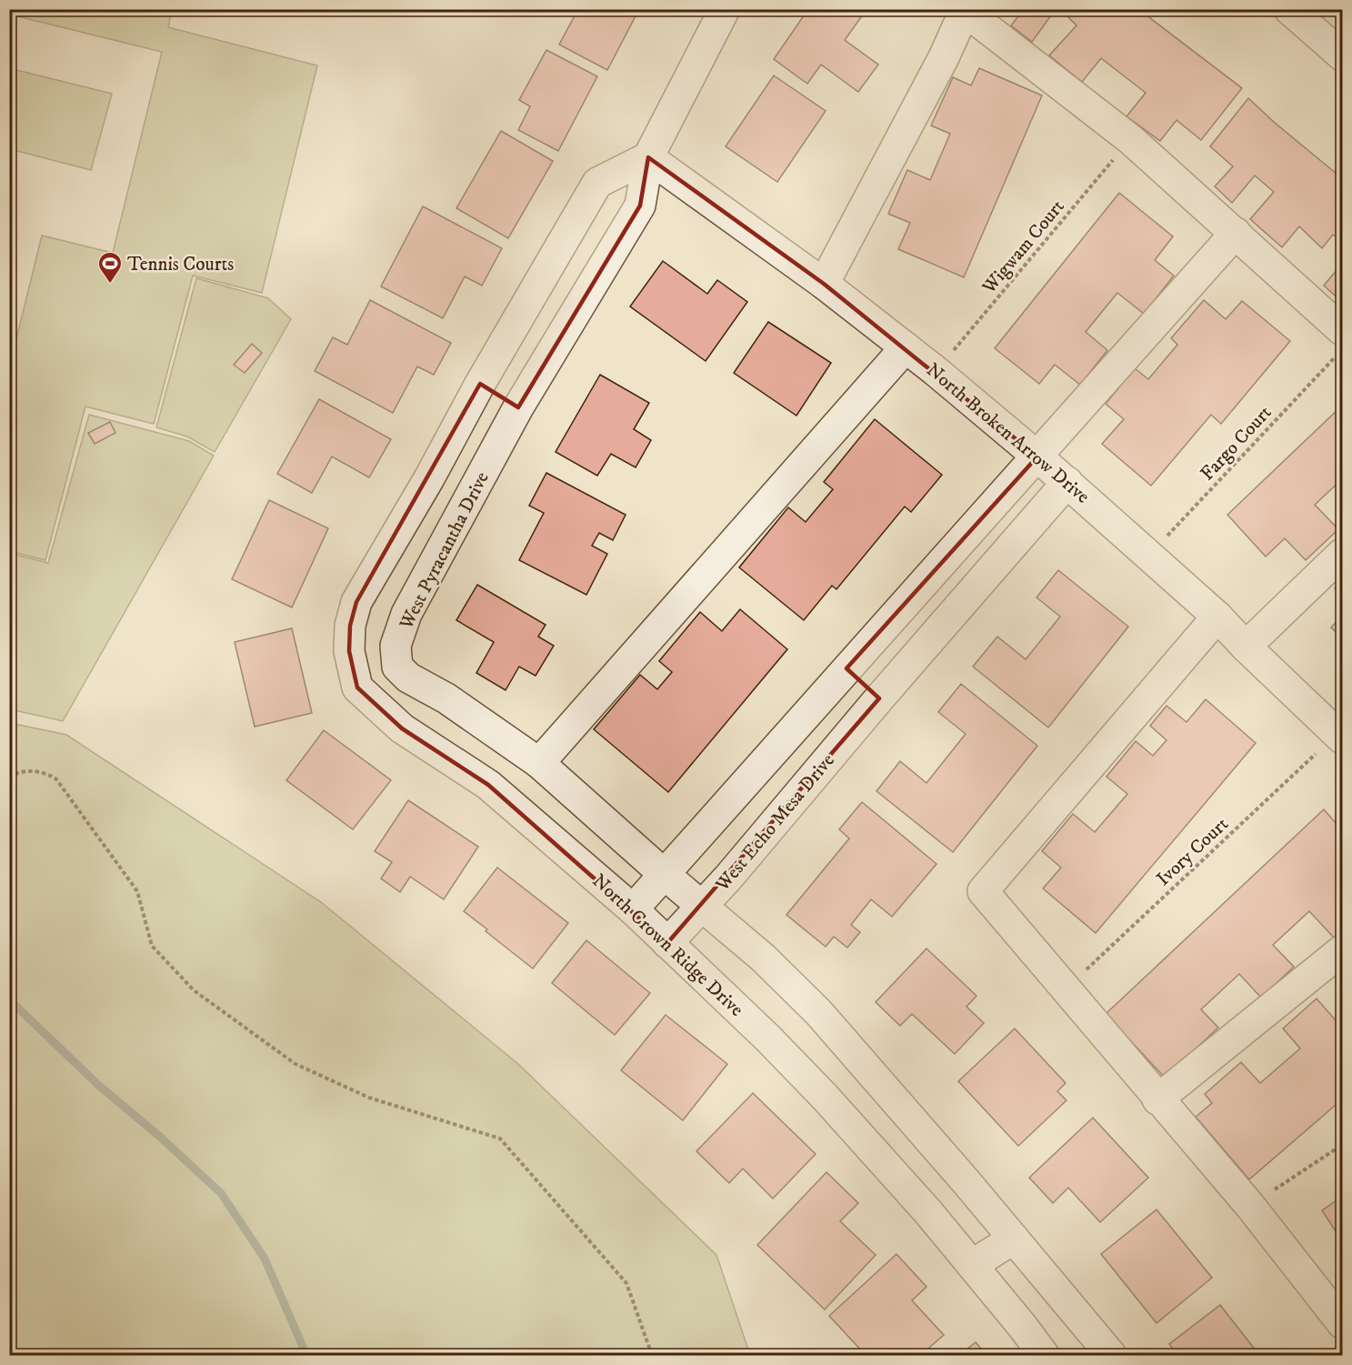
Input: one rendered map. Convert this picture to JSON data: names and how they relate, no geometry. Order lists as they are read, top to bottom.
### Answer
{
  "streets": {
    "street": [
      "North Broken Arrow Drive",
      "West Pyracantha Drive",
      "West Echo Mesa Drive",
      "North Crown Ridge Drive"
    ],
    "path": ["Wigwam Court", "Fargo Court", "Ivory Court"]
  },
  "crossings": [
    ["Wigwam Court", "North Broken Arrow Drive"],
    ["North Broken Arrow Drive", "Fargo Court"],
    ["North Broken Arrow Drive", "West Pyracantha Drive"],
    ["North Broken Arrow Drive", "West Echo Mesa Drive"],
    ["North Broken Arrow Drive", "Ivory Court"],
    ["West Pyracantha Drive", "North Crown Ridge Drive"],
    ["West Echo Mesa Drive", "North Crown Ridge Drive"]
  ],
  "places": {
    "sports": ["Tennis Courts"]
  }
}
